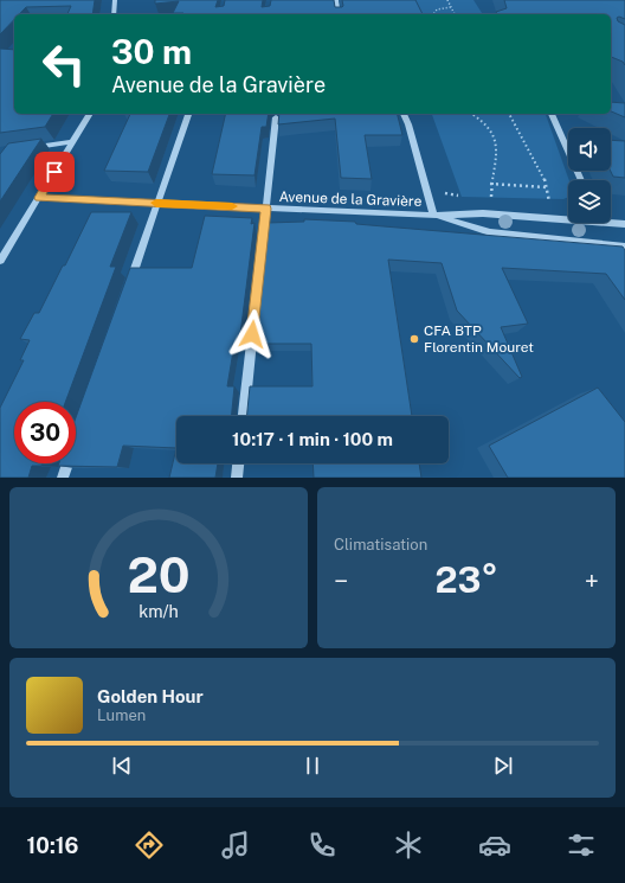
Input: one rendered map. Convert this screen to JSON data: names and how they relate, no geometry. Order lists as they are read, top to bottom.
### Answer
{
  "streets": {
    "street": ["Avenue de la Gravière"]
  },
  "places": ["CFA BTP Florentin Mouret"],
  "page": {
    "turn": ["30 m", "Avenue de la Gravière"],
    "limit": "30",
    "trip": "10:17 · 1 min · 100 m",
    "tile": "Climatisation",
    "heat": ["−", "23°", "+"],
    "song": ["Golden Hour", "Lumen"],
    "tabs": "10:16",
    "gauge": ["20", "km/h"]
  }
}
